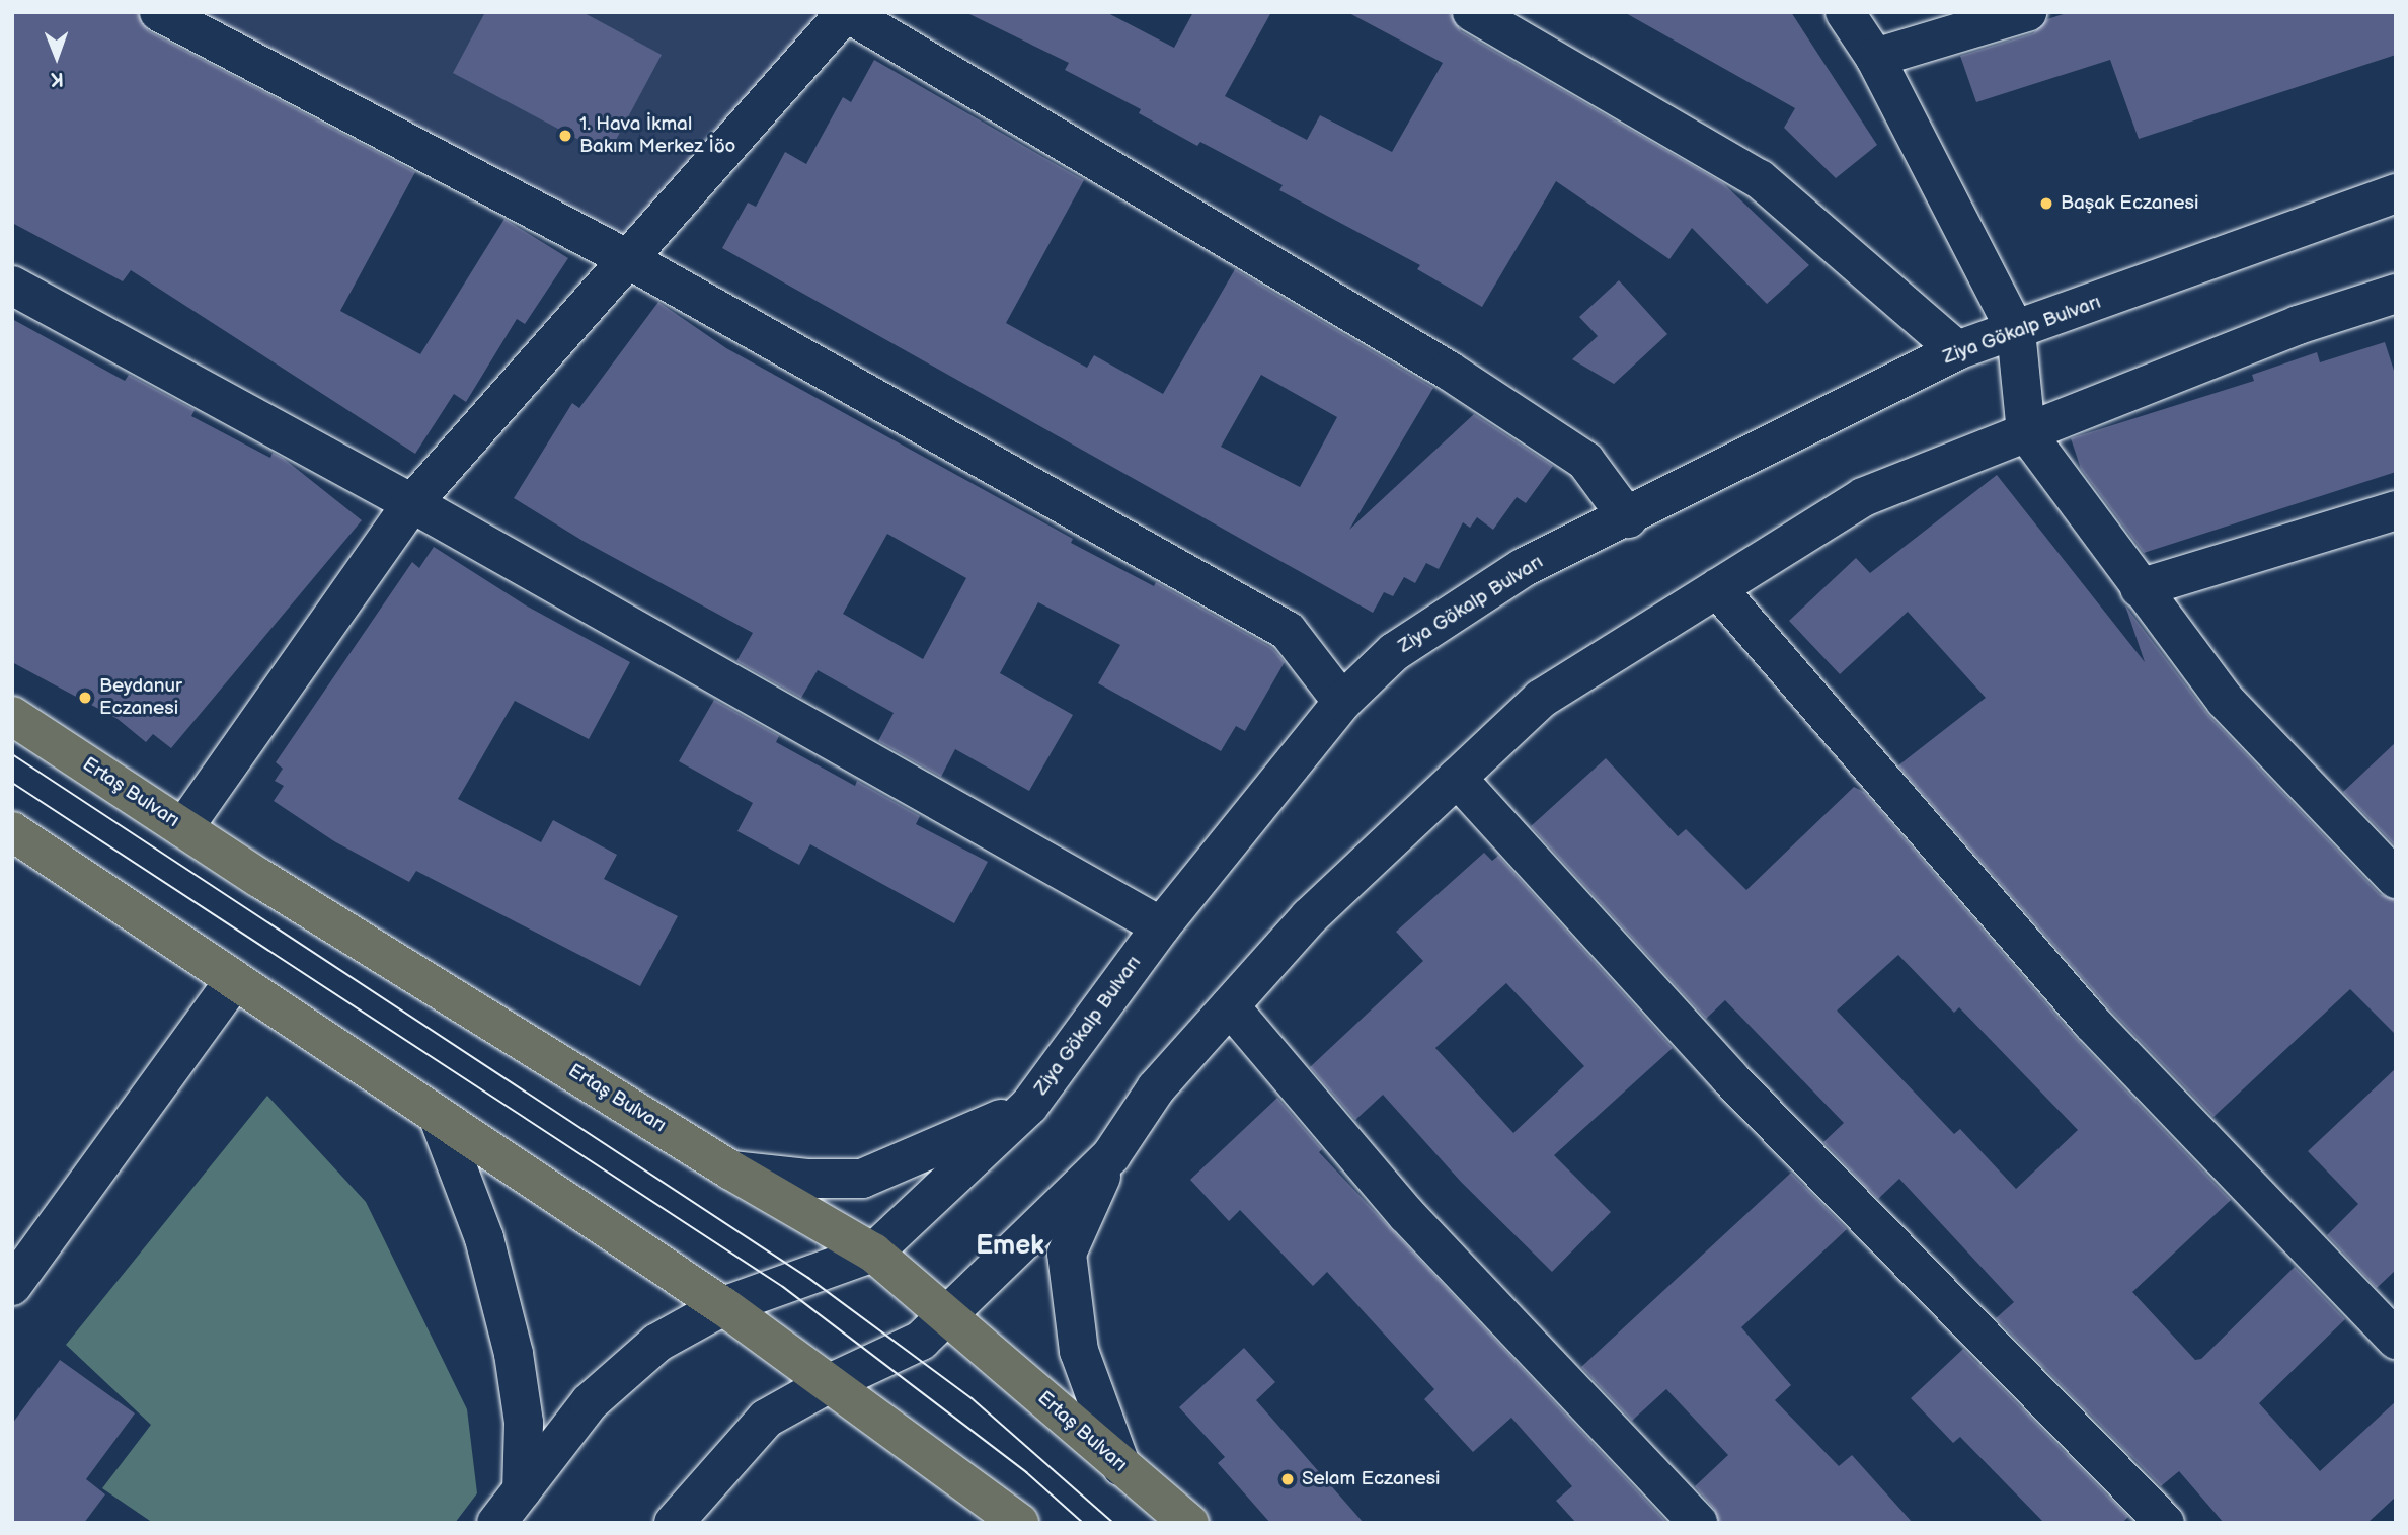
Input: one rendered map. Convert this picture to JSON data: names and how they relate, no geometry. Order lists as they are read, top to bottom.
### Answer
{
  "streets": {
    "main road": ["Ertaş Bulvarı"],
    "street": ["Ziya Gökalp Bulvarı"]
  },
  "crossings": [
    ["Ziya Gökalp Bulvarı", "Ertaş Bulvarı"]
  ],
  "districts": ["Emek"],
  "places": [
    "1. Hava İkmal Bakım Merkez İöo",
    "Başak Eczanesi",
    "Beydanur Eczanesi",
    "Selam Eczanesi"
  ],
  "north": "bottom"
}
